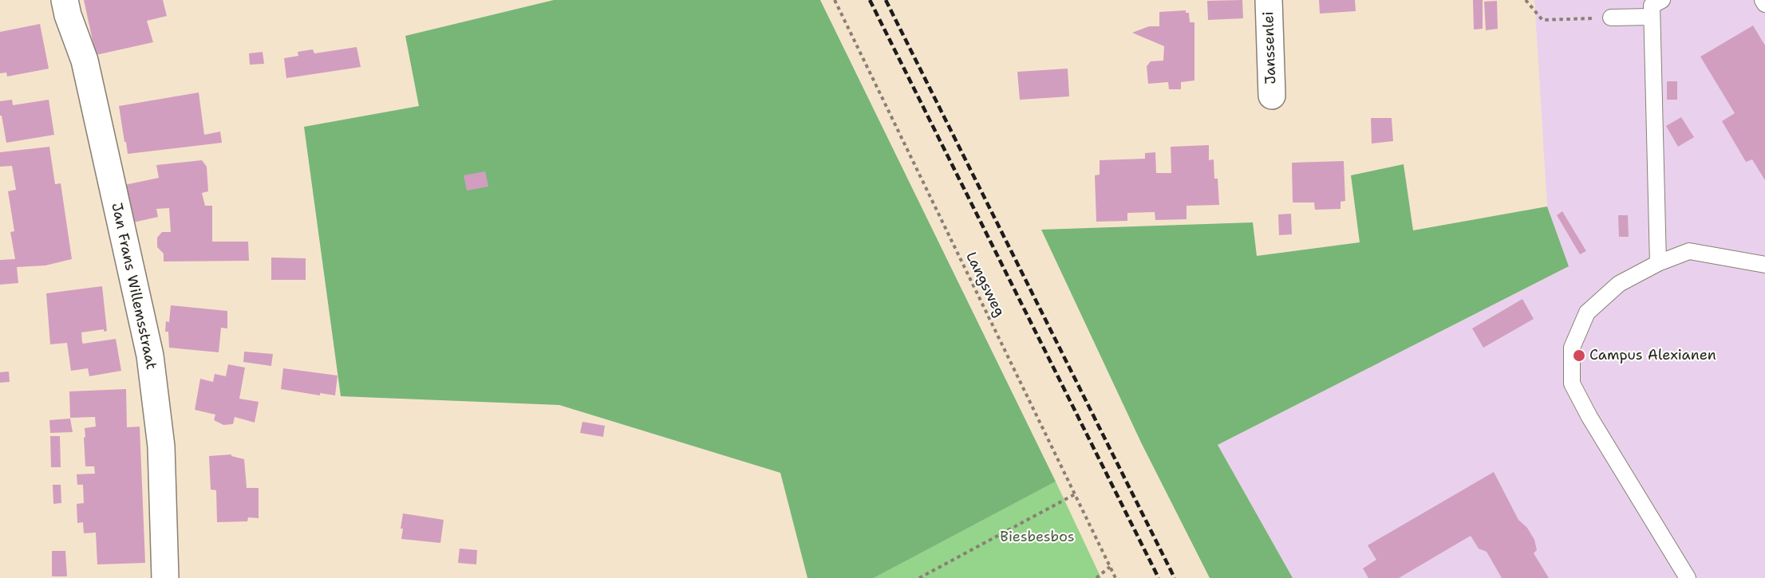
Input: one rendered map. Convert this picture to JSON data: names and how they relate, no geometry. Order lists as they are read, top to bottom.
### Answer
{
  "streets": {
    "street": ["Janssenlei", "Jan Frans Willemsstraat"],
    "path": ["Langsweg"]
  },
  "parks": ["Biesbesbos"],
  "places": ["Campus Alexianen"]
}
